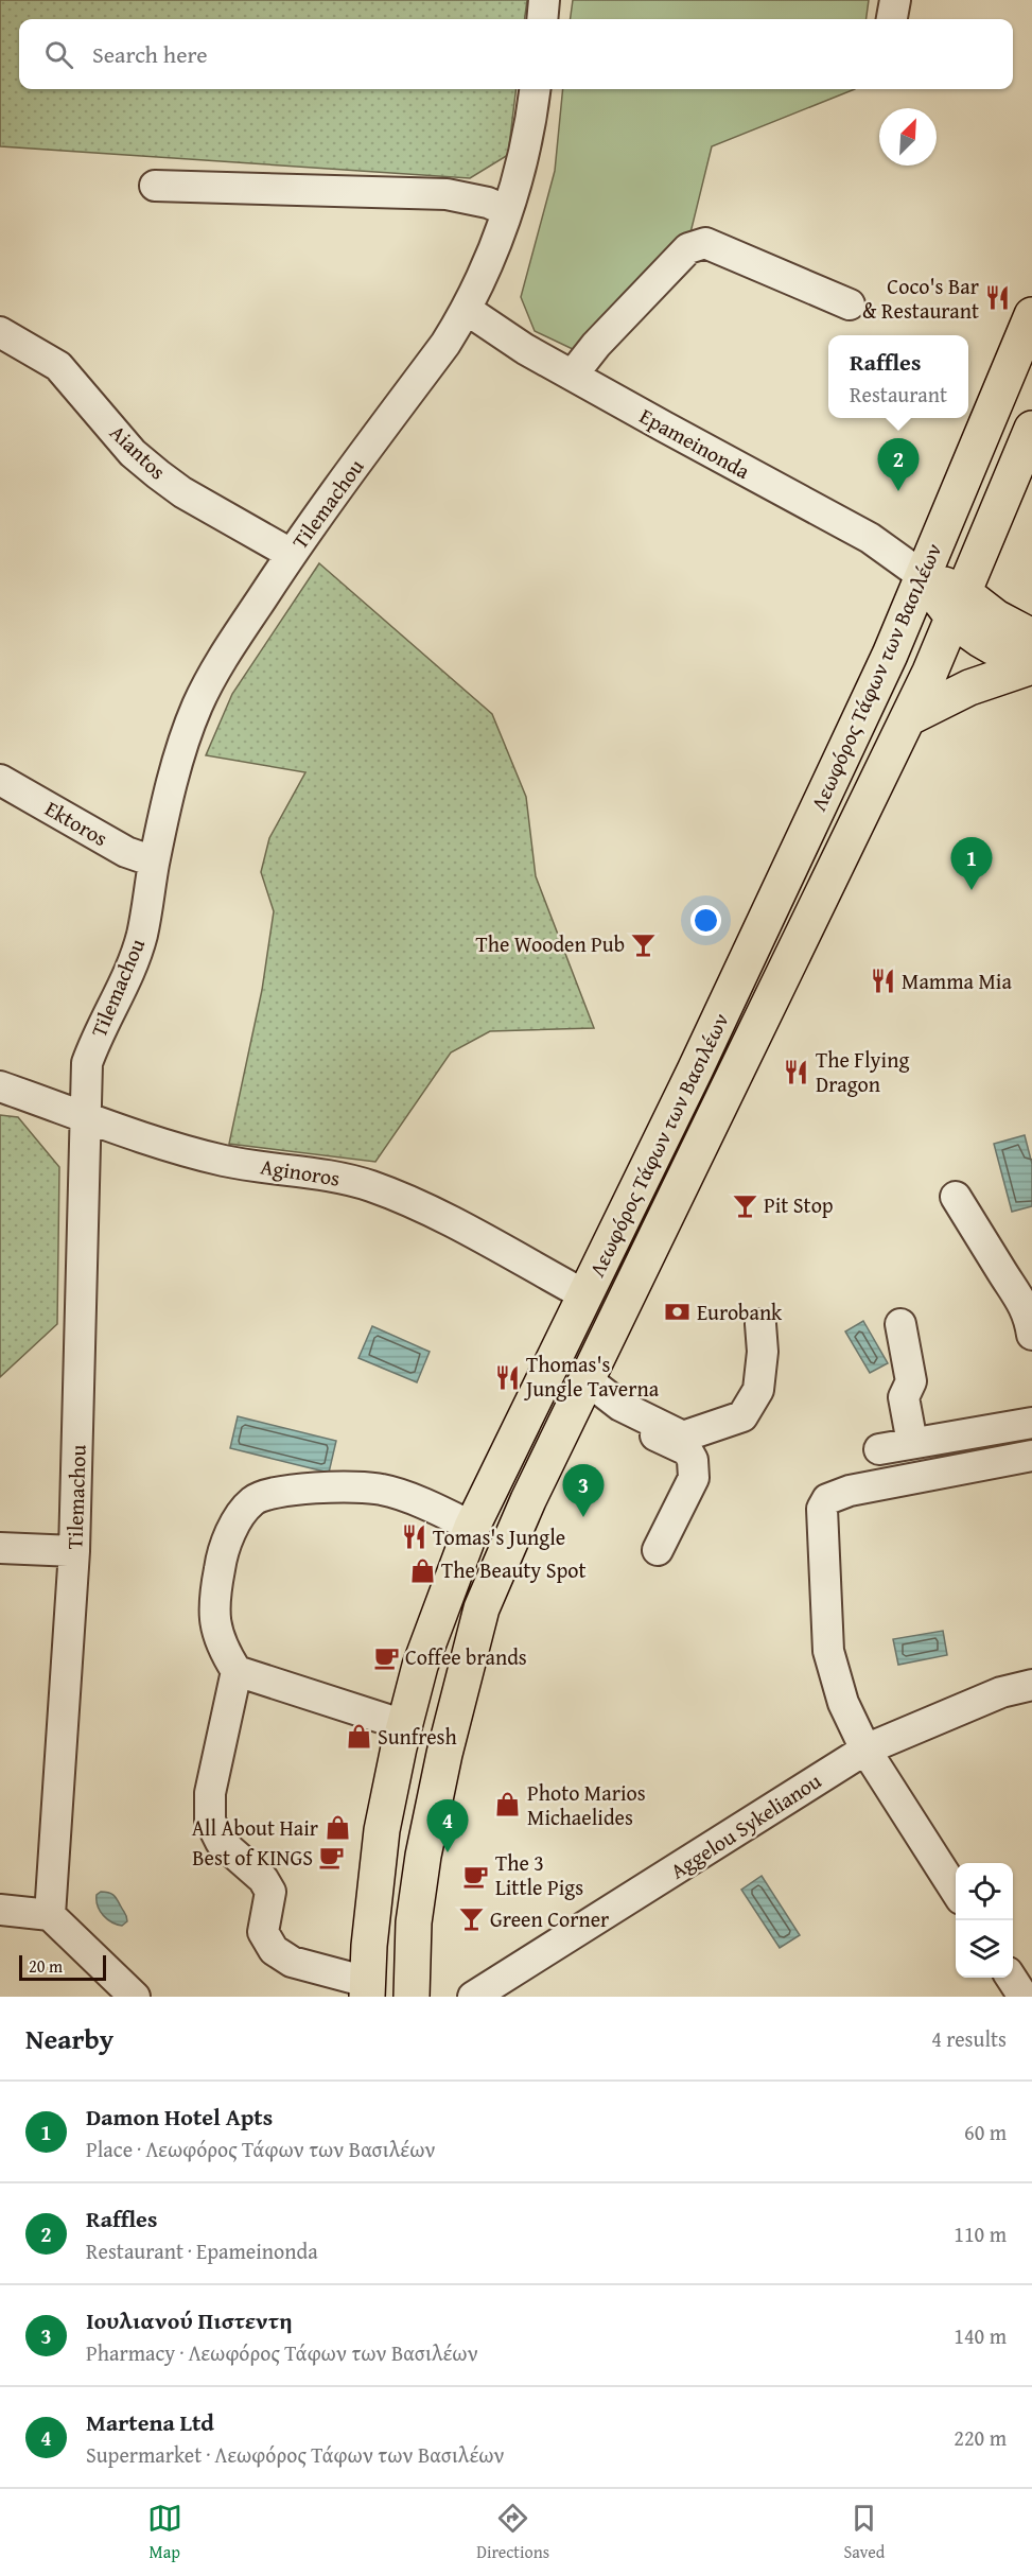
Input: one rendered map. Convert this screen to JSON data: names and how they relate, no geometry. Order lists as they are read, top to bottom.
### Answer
{
  "streets": {
    "main road": ["Λεωφόρος Τάφων των Βασιλέων"],
    "street": [
      "Epameinonda",
      "Aiantos",
      "Tilemachou",
      "Ektoros",
      "Aginoros",
      "Aggelou Sykelianou"
    ]
  },
  "crossings": [
    ["Epameinonda", "Tilemachou"],
    ["Epameinonda", "Λεωφόρος Τάφων των Βασιλέων"],
    ["Aiantos", "Tilemachou"],
    ["Tilemachou", "Ektoros"],
    ["Tilemachou", "Aginoros"],
    ["Λεωφόρος Τάφων των Βασιλέων", "Aginoros"]
  ],
  "places": {
    "restaurant": [
      "Coco's Bar & Restaurant",
      "Mamma Mia",
      "The Flying Dragon",
      "Thomas's Jungle Taverna",
      "Tomas's Jungle"
    ],
    "bar": ["The Wooden Pub", "Pit Stop", "Green Corner"],
    "bank": ["Eurobank"],
    "shop": [
      "The Beauty Spot",
      "Sunfresh",
      "Photo Marios Michaelides",
      "All About Hair"
    ],
    "cafe": ["Coffee brands", "Best of KINGS", "The 3 Little Pigs"]
  },
  "scale_bar": "20 m",
  "north": "top right",
  "page": {
    "search": "Search here",
    "popup": ["Raffles", "Restaurant"],
    "pins": [
      "2",
      "1",
      "3",
      "4"
    ],
    "scale": "20 m",
    "heading": ["Nearby", "4 results"],
    "list": [
      {
        "mark": "1",
        "name": "Damon Hotel Apts",
        "note": "Place · Λεωφόρος Τάφων των Βασιλέων",
        "value": "60 m"
      },
      {
        "mark": "2",
        "name": "Raffles",
        "note": "Restaurant · Epameinonda",
        "value": "110 m"
      },
      {
        "mark": "3",
        "name": "Ιουλιανού Πιστεντη",
        "note": "Pharmacy · Λεωφόρος Τάφων των Βασιλέων",
        "value": "140 m"
      },
      {
        "mark": "4",
        "name": "Martena Ltd",
        "note": "Supermarket · Λεωφόρος Τάφων των Βασιλέων",
        "value": "220 m"
      }
    ],
    "nav": ["Map", "Directions", "Saved"]
  }
}
